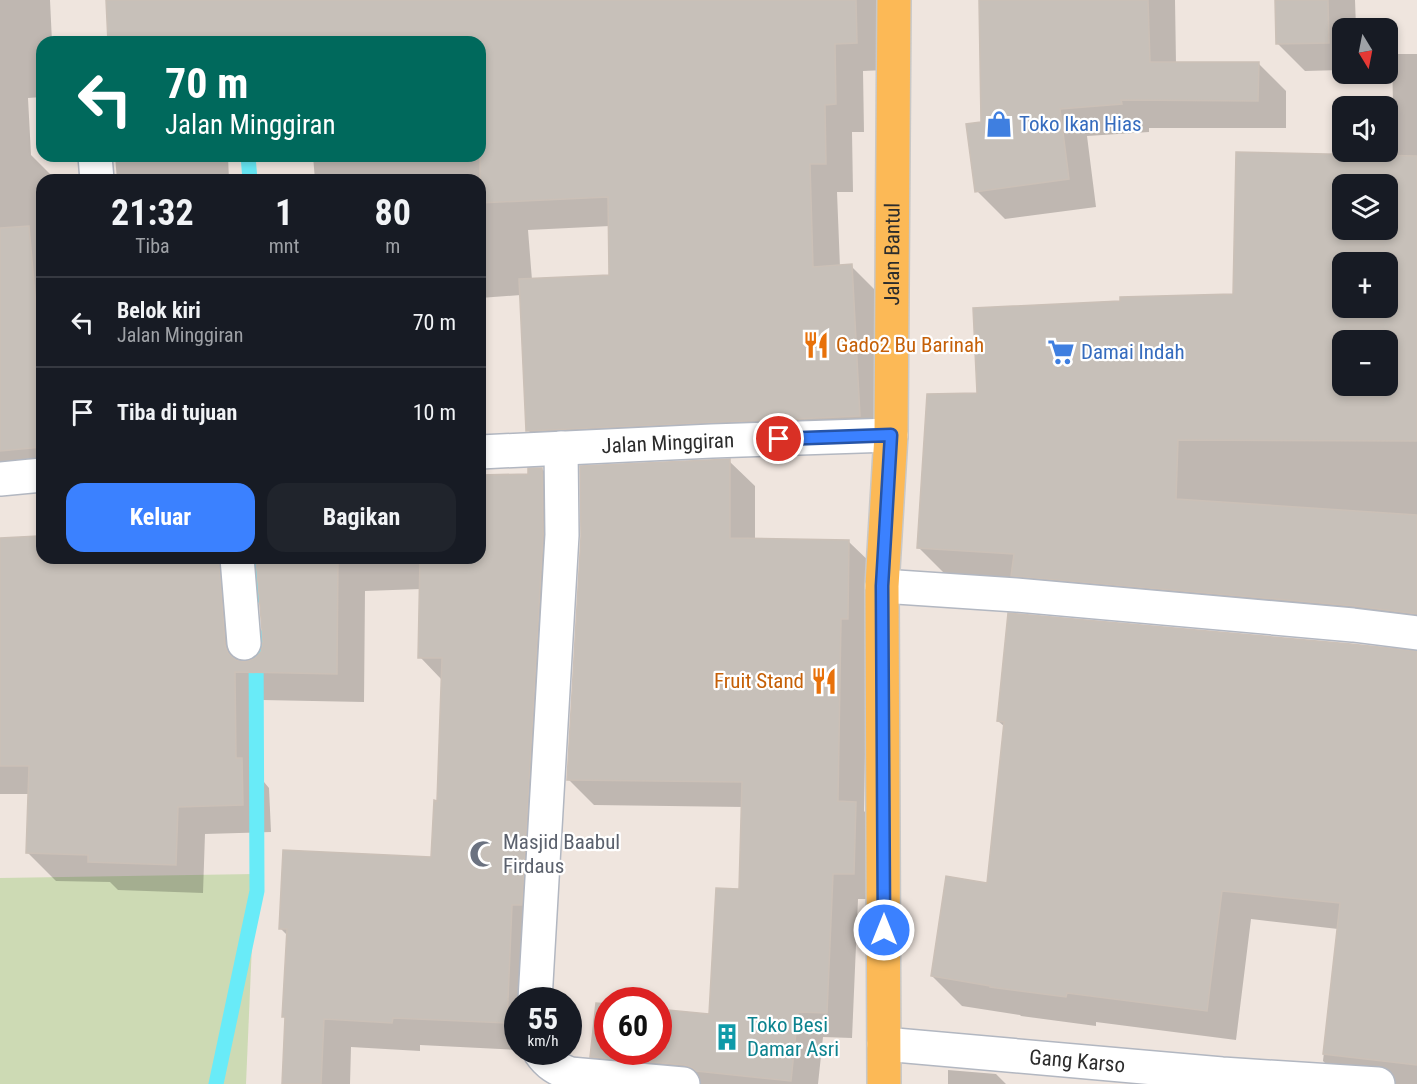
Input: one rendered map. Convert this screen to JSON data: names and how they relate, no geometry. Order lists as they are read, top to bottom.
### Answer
{
  "streets": {
    "main road": ["Jalan Bantul"],
    "street": ["Jalan Minggiran", "Gang Karso"]
  },
  "crossings": [
    ["Jalan Bantul", "Jalan Minggiran"],
    ["Jalan Bantul", "Gang Karso"]
  ],
  "places": {
    "shop": ["Toko Ikan Hias"],
    "restaurant": ["Gado2 Bu Barinah", "Fruit Stand"],
    "supermarket": ["Damai Indah"],
    "mosque": ["Masjid Baabul Firdaus"],
    "building": ["Toko Besi Damar Asri"]
  },
  "north": "bottom",
  "page": {
    "map_buttons": ["+", "−"],
    "turn": ["70 m", "Jalan Minggiran"],
    "eta": [
      "21:32",
      "Tiba",
      "1",
      "mnt",
      "80",
      "m"
    ],
    "list": [
      {
        "name": "Belok kiri",
        "note": "Jalan Minggiran",
        "value": "70 m"
      },
      {
        "name": "Tiba di tujuan",
        "value": "10 m"
      }
    ],
    "buttons": ["Keluar", "Bagikan"],
    "speed": "55 km/h",
    "limit": "60"
  }
}
